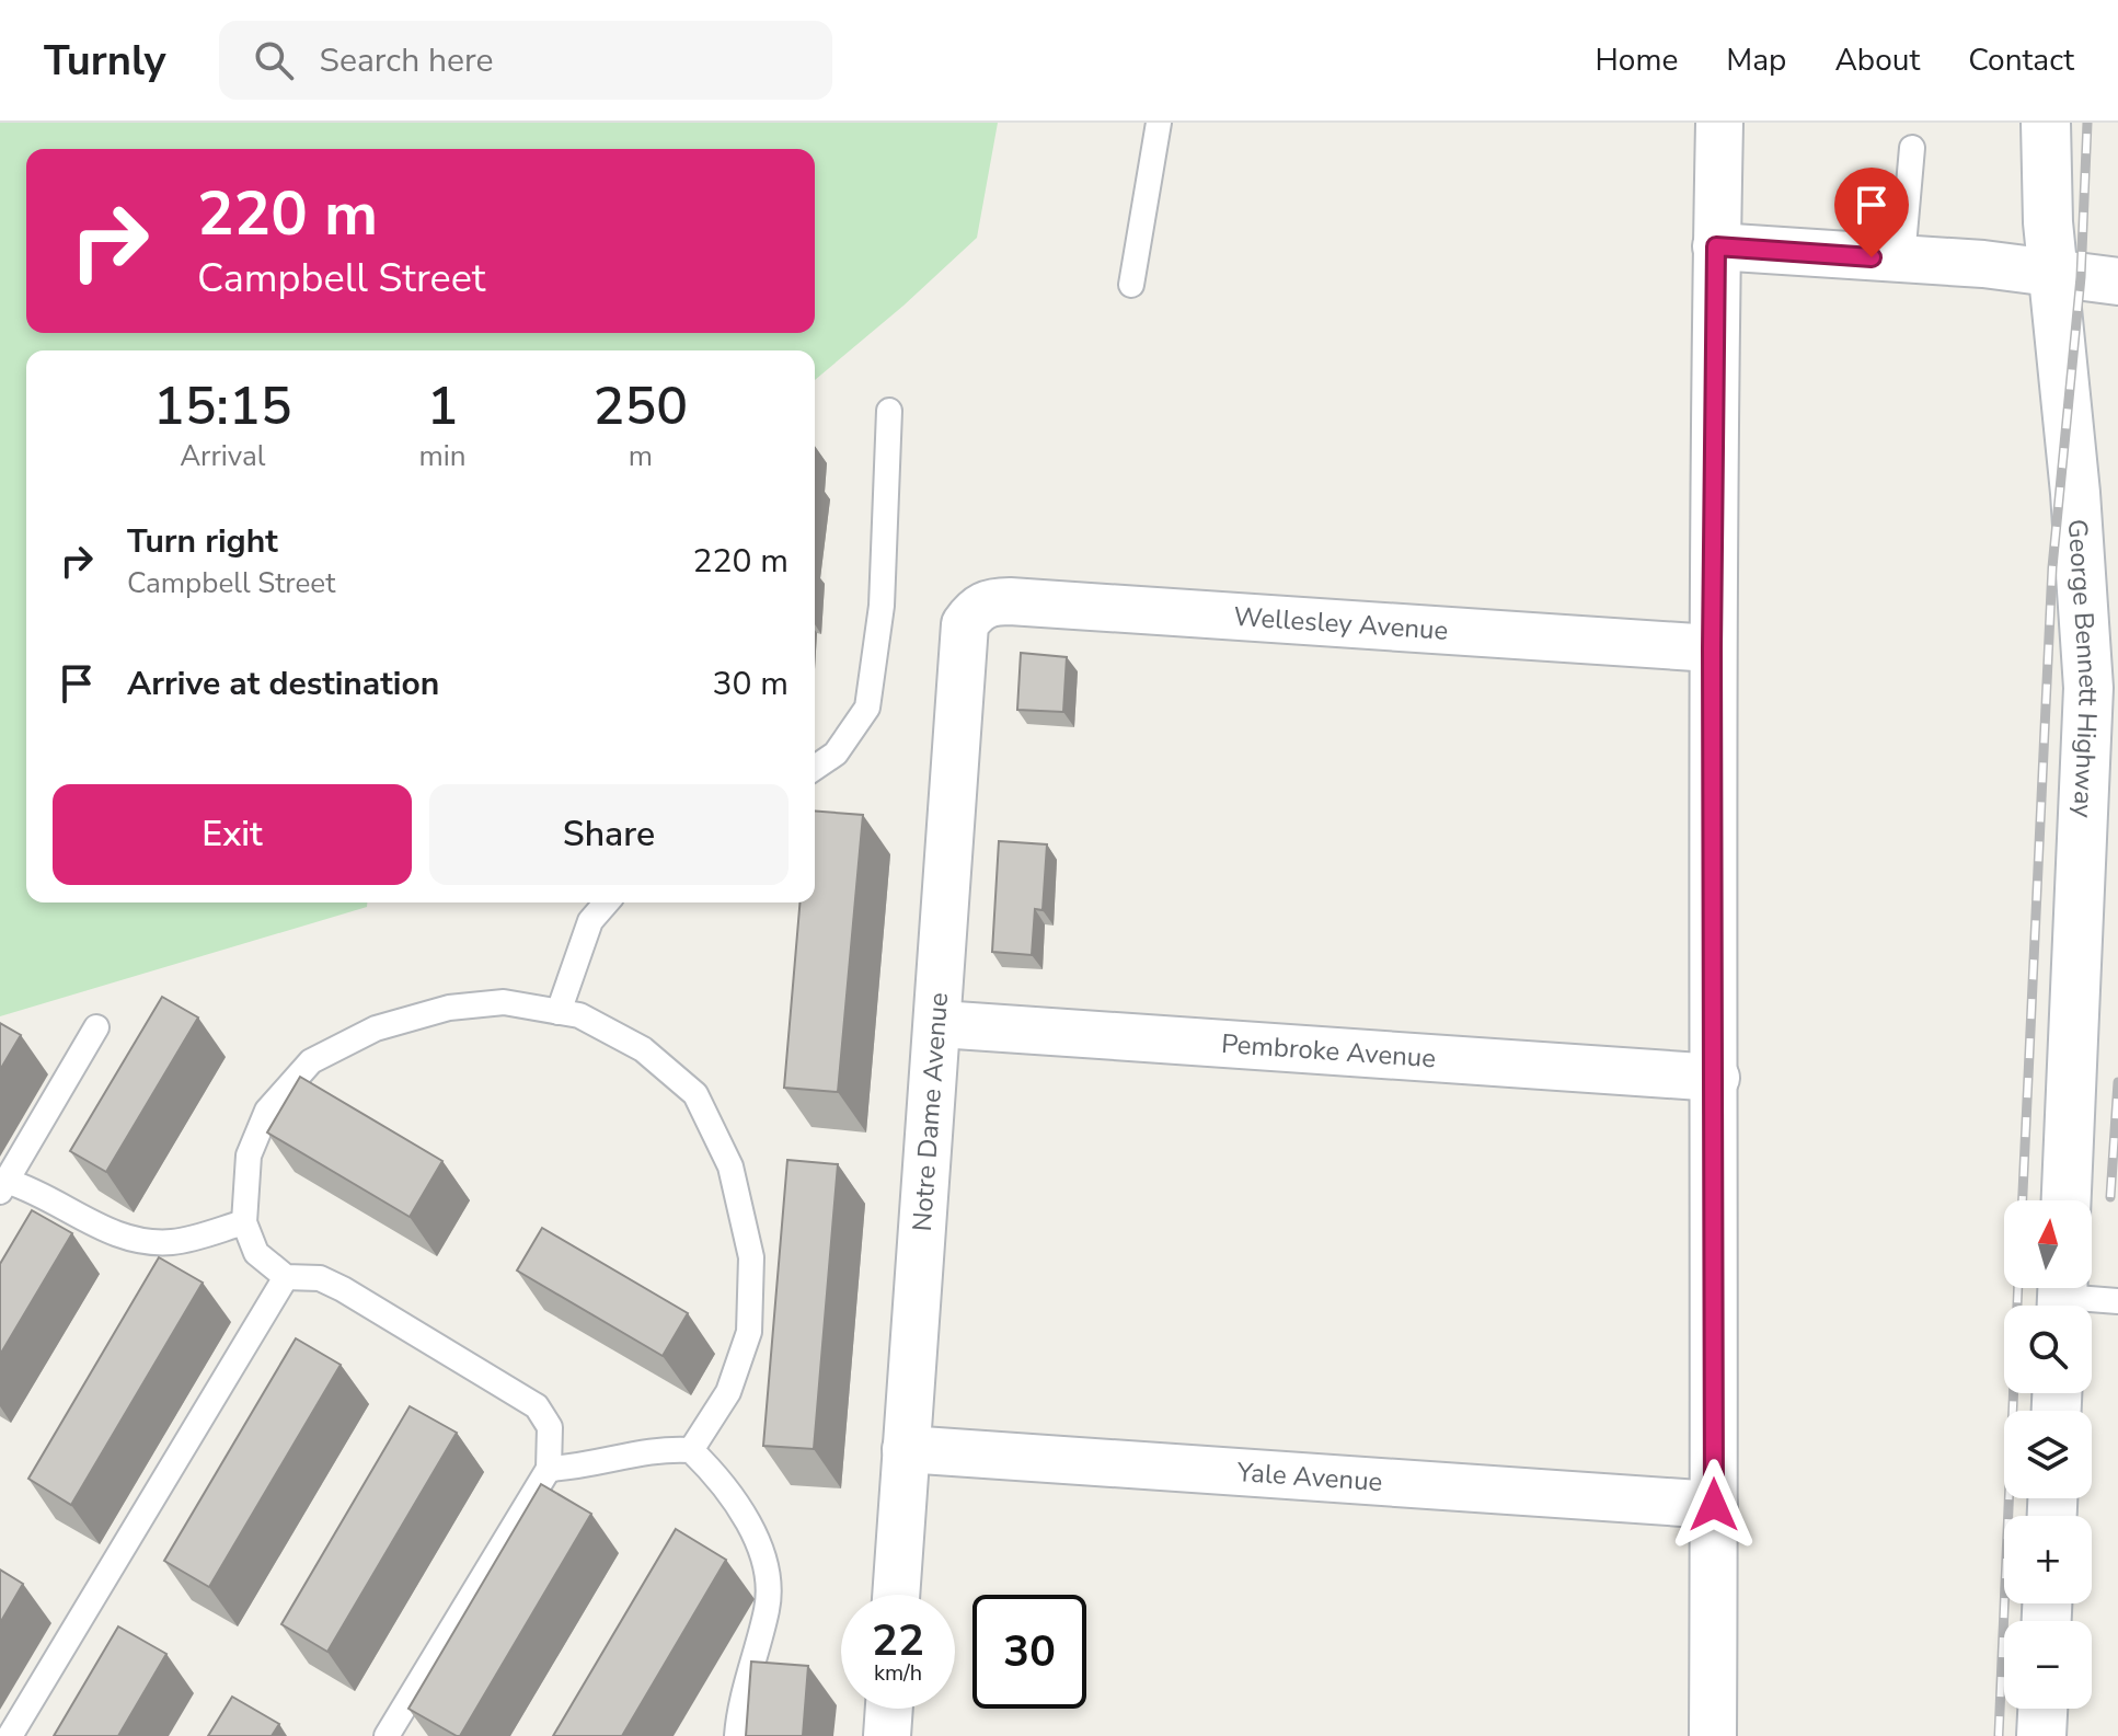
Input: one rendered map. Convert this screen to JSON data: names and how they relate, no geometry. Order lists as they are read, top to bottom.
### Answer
{
  "streets": {
    "main road": ["George Bennett Highway"],
    "street": [
      "Wellesley Avenue",
      "Pembroke Avenue",
      "Notre Dame Avenue",
      "Yale Avenue"
    ]
  },
  "crossings": [
    ["Wellesley Avenue", "Notre Dame Avenue"],
    ["Pembroke Avenue", "Notre Dame Avenue"],
    ["Notre Dame Avenue", "Yale Avenue"]
  ],
  "north": "top",
  "page": {
    "header": "Turnly",
    "search": "Search here",
    "nav": [
      "Home",
      "Map",
      "About",
      "Contact"
    ],
    "turn": ["220 m", "Campbell Street"],
    "eta": [
      "15:15",
      "Arrival",
      "1",
      "min",
      "250",
      "m"
    ],
    "list": [
      {
        "name": "Turn right",
        "note": "Campbell Street",
        "value": "220 m"
      },
      {
        "name": "Arrive at destination",
        "value": "30 m"
      }
    ],
    "buttons": ["Exit", "Share"],
    "map_buttons": ["+", "−"],
    "speed": "22 km/h",
    "limit": "30"
  }
}
